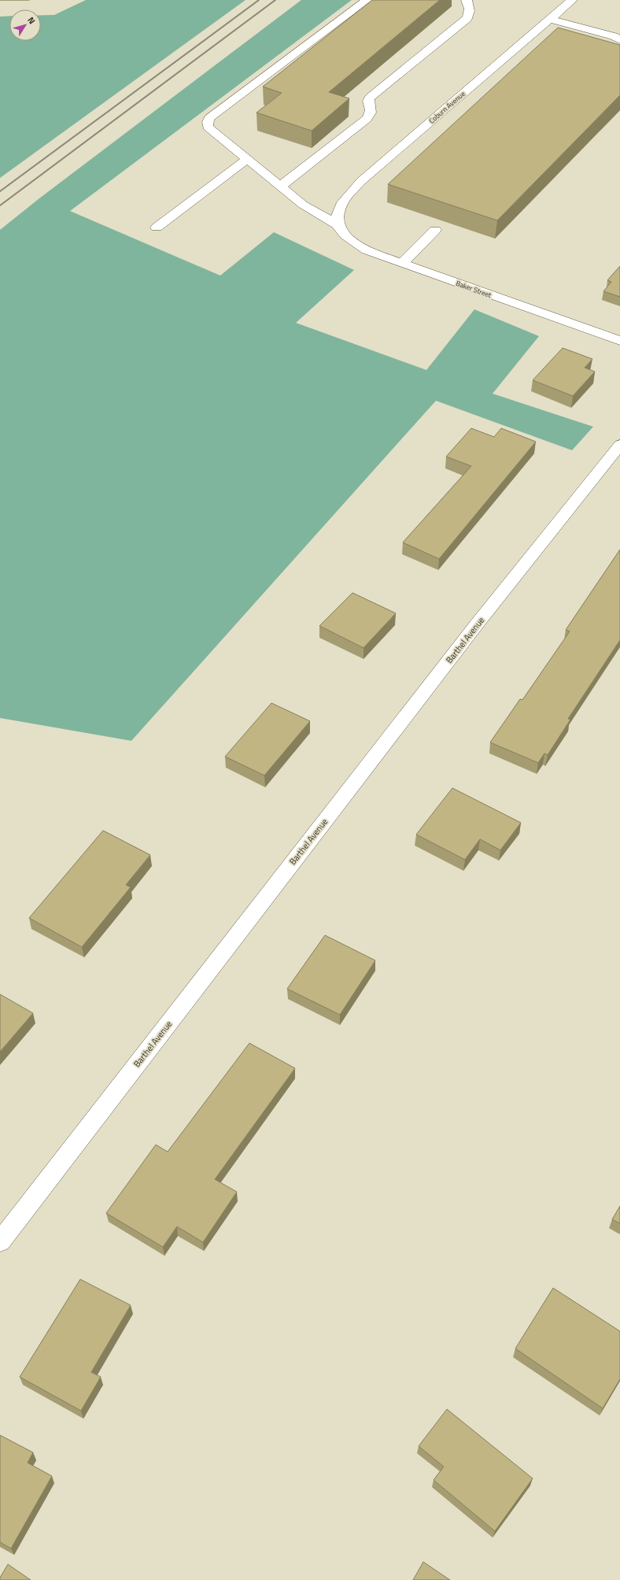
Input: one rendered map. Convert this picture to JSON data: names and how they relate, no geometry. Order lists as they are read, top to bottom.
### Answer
{
  "streets": {
    "street": ["Coburn Avenue", "Baker Street", "Barthel Avenue"]
  },
  "crossings": [
    ["Coburn Avenue", "Baker Street"]
  ],
  "north": "top right"
}
